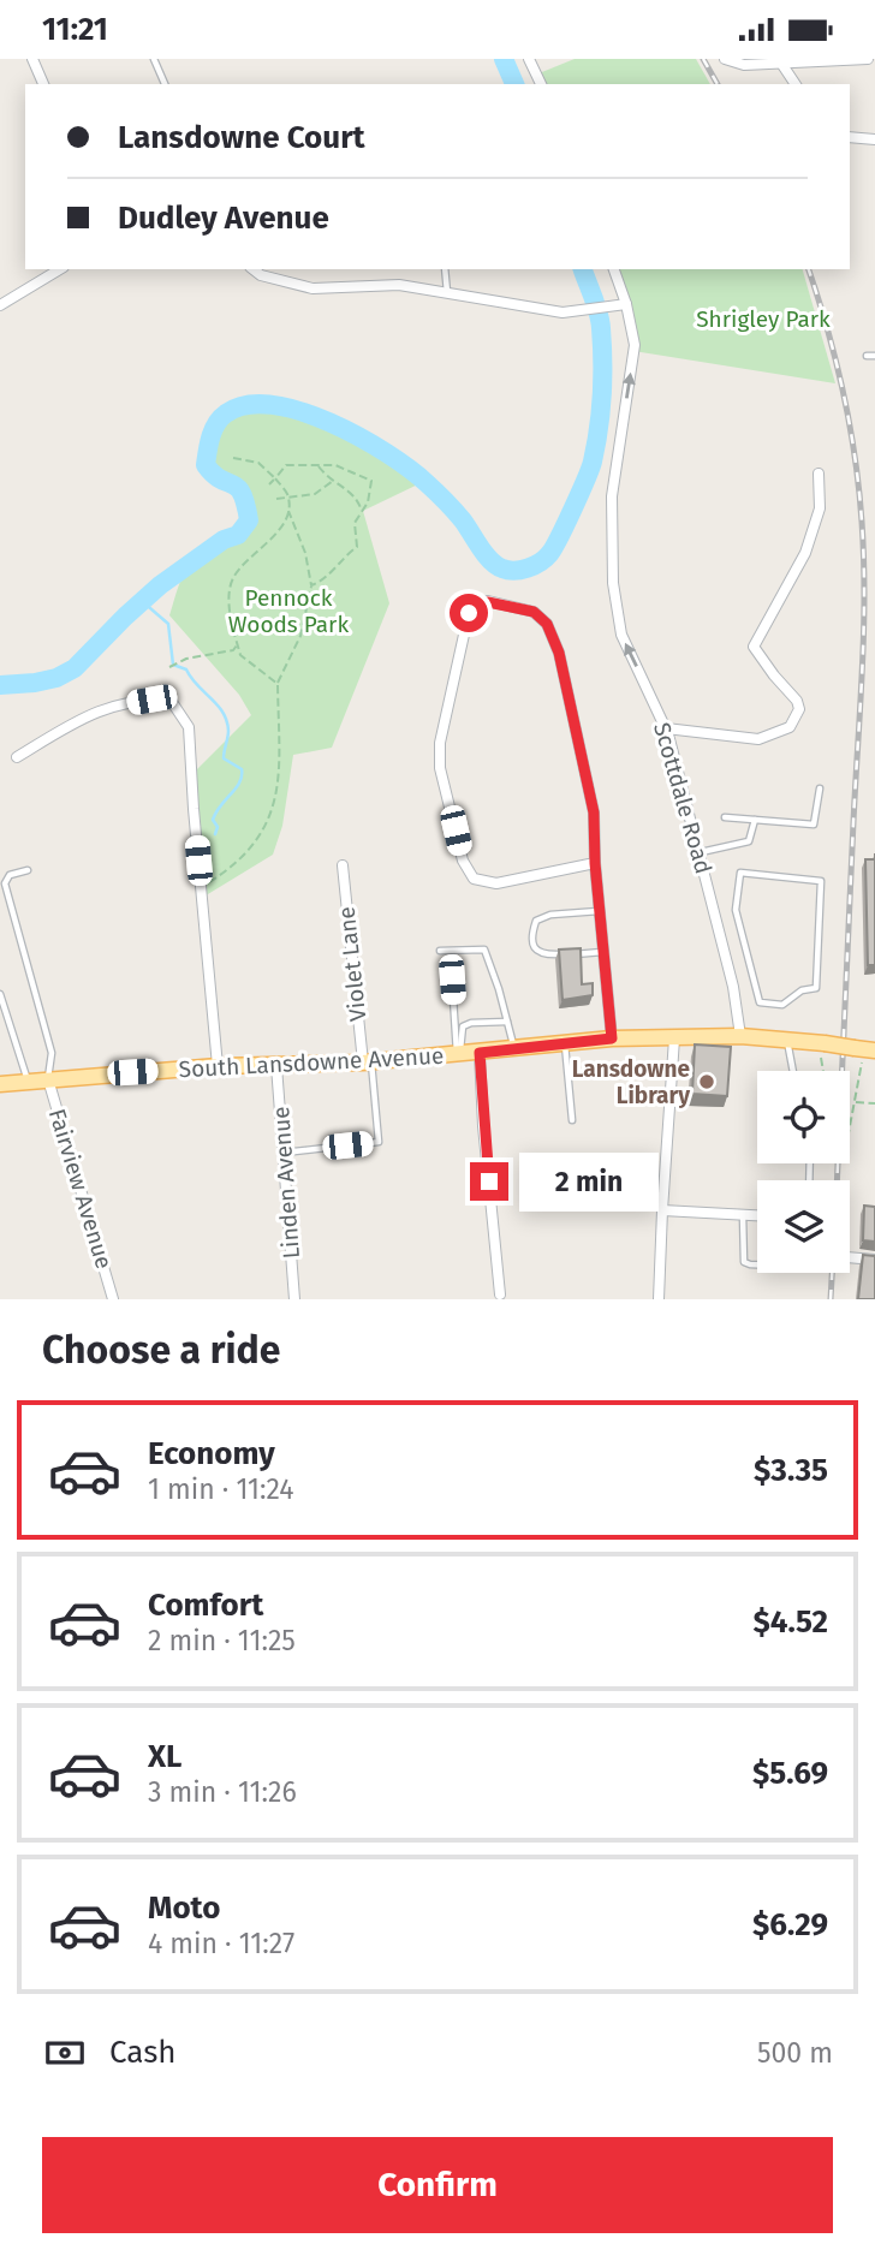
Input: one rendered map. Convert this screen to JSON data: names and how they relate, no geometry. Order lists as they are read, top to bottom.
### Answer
{
  "streets": {
    "main road": ["South Lansdowne Avenue"],
    "street": [
      "Scottdale Road",
      "Violet Lane",
      "Linden Avenue",
      "Fairview Avenue"
    ]
  },
  "crossings": [
    ["Scottdale Road", "South Lansdowne Avenue"],
    ["Violet Lane", "South Lansdowne Avenue"],
    ["South Lansdowne Avenue", "Linden Avenue"],
    ["South Lansdowne Avenue", "Fairview Avenue"]
  ],
  "one_way": ["Scottdale Road"],
  "parks": ["Shrigley Park", "Pennock Woods Park"],
  "places": ["Lansdowne Library"],
  "page": {
    "status": "11:21",
    "banner": ["Lansdowne Court", "Dudley Avenue"],
    "bubble": "2 min",
    "heading": "Choose a ride",
    "list": [
      {
        "name": "Economy",
        "note": "1 min · 11:24",
        "value": "$3.35"
      },
      {
        "name": "Comfort",
        "note": "2 min · 11:25",
        "value": "$4.52"
      },
      {
        "name": "XL",
        "note": "3 min · 11:26",
        "value": "$5.69"
      },
      {
        "name": "Moto",
        "note": "4 min · 11:27",
        "value": "$6.29"
      }
    ],
    "pay": ["Cash", "500 m"],
    "buttons": "Confirm"
  }
}
